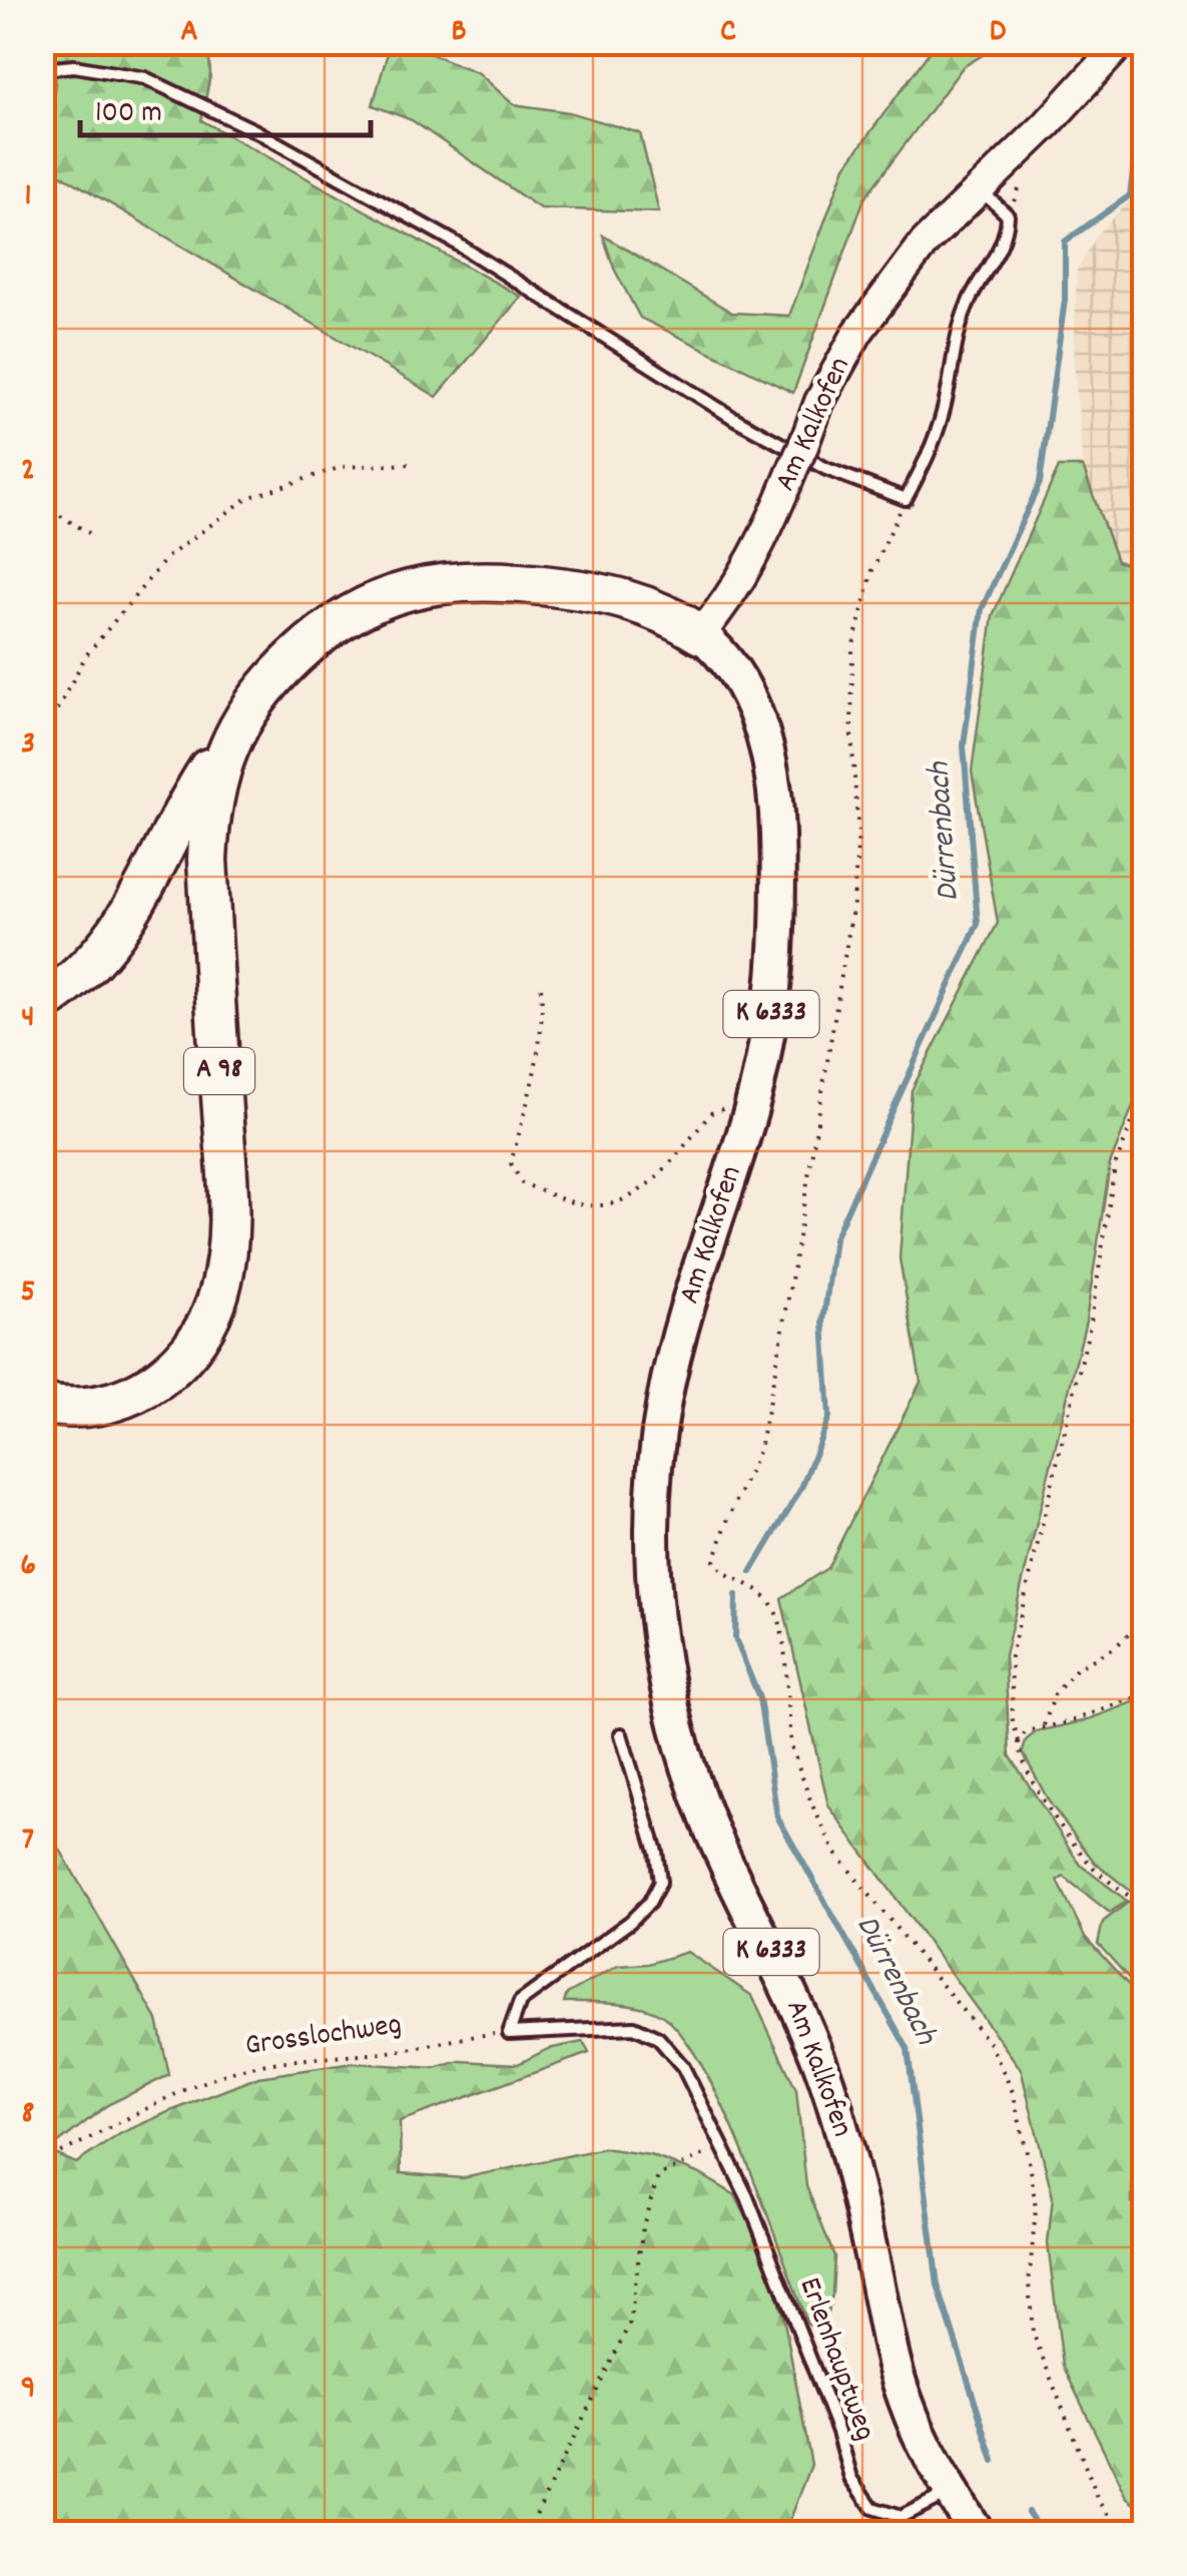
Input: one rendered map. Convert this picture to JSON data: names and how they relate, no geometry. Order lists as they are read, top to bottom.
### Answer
{
  "streets": {
    "highway": ["A 98"],
    "main road": ["Am Kalkofen", "K 6333"],
    "lane": ["Erlenhauptweg"],
    "path": ["Grosslochweg"]
  },
  "crossings": [
    ["Am Kalkofen", "A 98"],
    ["Am Kalkofen", "Erlenhauptweg"],
    ["Grosslochweg", "Erlenhauptweg"]
  ],
  "water": ["Dürrenbach"],
  "scale_bar": "100 m",
  "grid": {
    "columns": [
      "A",
      "B",
      "C",
      "D"
    ],
    "rows": [
      "1",
      "2",
      "3",
      "4",
      "5",
      "6",
      "7",
      "8",
      "9"
    ]
  }
}
